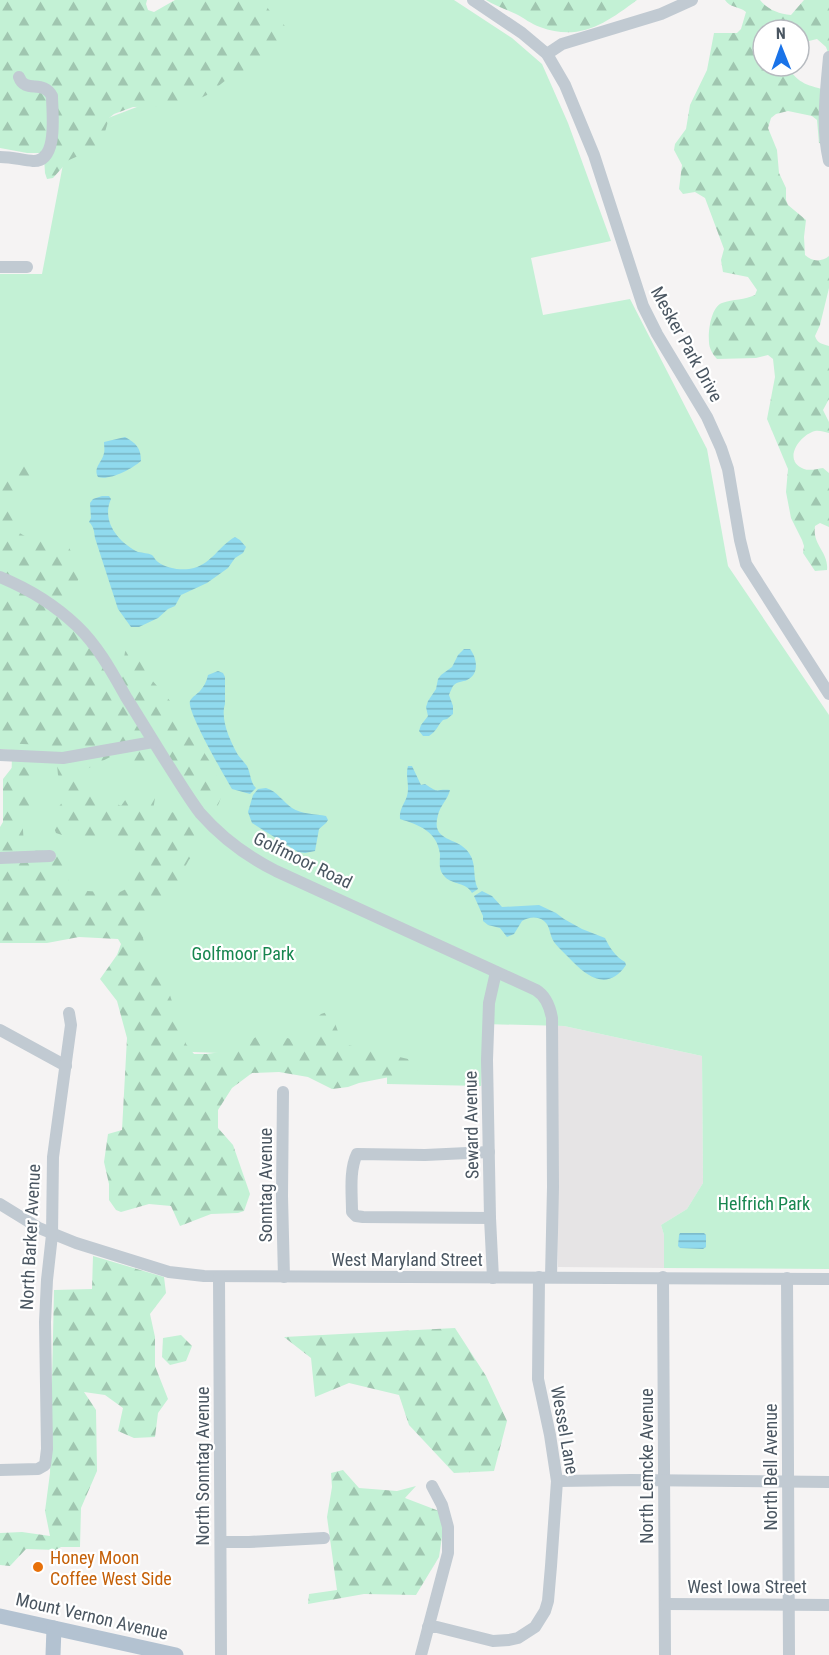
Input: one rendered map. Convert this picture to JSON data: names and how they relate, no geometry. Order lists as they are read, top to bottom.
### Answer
{
  "streets": {
    "main road": ["Mount Vernon Avenue"],
    "street": [
      "Mesker Park Drive",
      "Golfmoor Road",
      "Seward Avenue",
      "Sonntag Avenue",
      "North Barker Avenue",
      "West Maryland Street",
      "Wessel Lane",
      "North Sonntag Avenue",
      "North Lemcke Avenue",
      "North Bell Avenue",
      "West Iowa Street"
    ]
  },
  "crossings": [
    ["Golfmoor Road", "Seward Avenue"],
    ["Golfmoor Road", "Wessel Lane"],
    ["Seward Avenue", "West Maryland Street"],
    ["Sonntag Avenue", "West Maryland Street"],
    ["North Barker Avenue", "West Maryland Street"],
    ["West Maryland Street", "Wessel Lane"],
    ["West Maryland Street", "North Sonntag Avenue"],
    ["West Maryland Street", "North Lemcke Avenue"],
    ["West Maryland Street", "North Bell Avenue"],
    ["North Lemcke Avenue", "West Iowa Street"],
    ["North Bell Avenue", "West Iowa Street"]
  ],
  "parks": ["Golfmoor Park", "Helfrich Park"],
  "places": ["Honey Moon Coffee West Side"],
  "north": "top"
}
